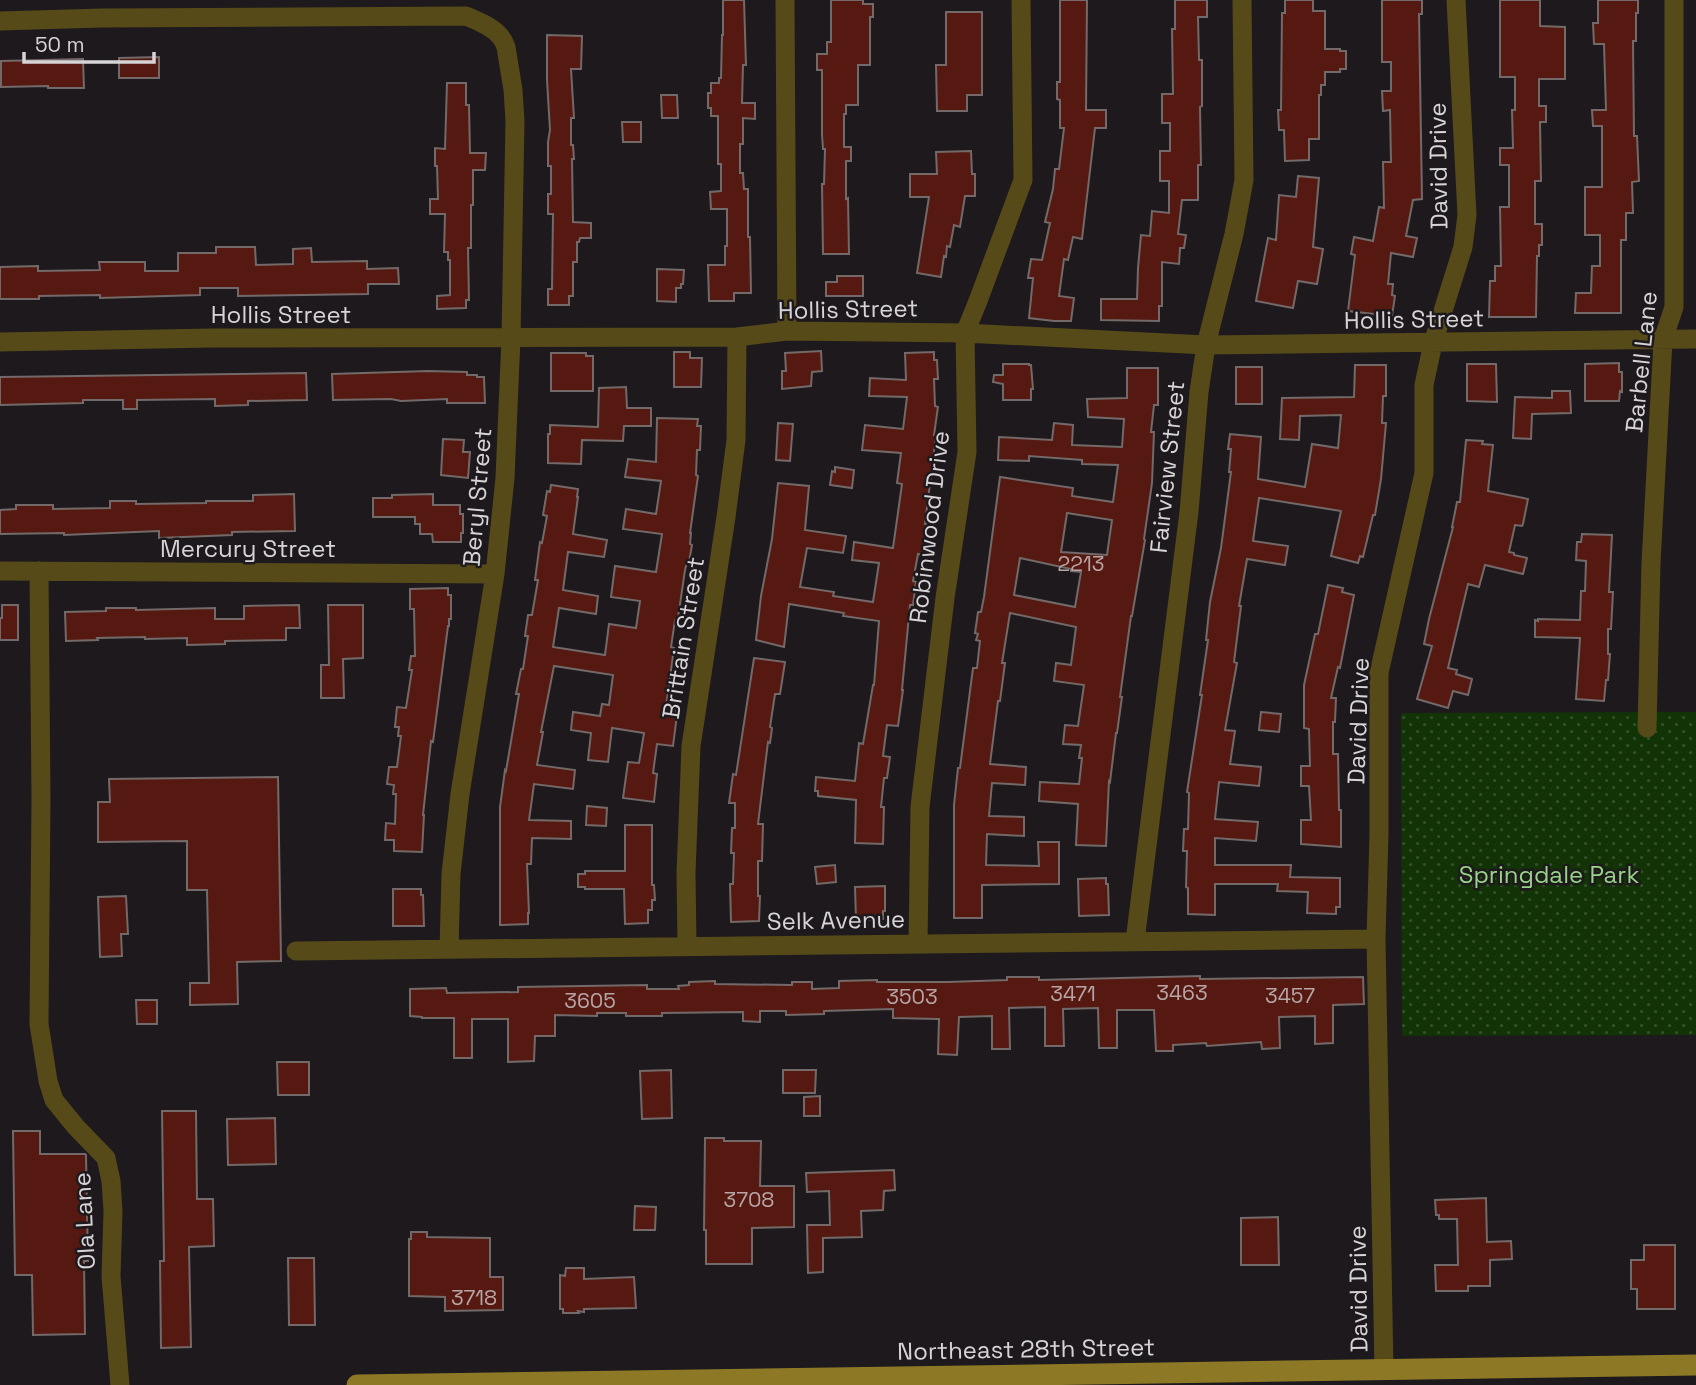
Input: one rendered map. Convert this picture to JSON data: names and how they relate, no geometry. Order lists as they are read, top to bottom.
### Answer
{
  "streets": {
    "main road": ["Northeast 28th Street"],
    "street": [
      "David Drive",
      "Hollis Street",
      "Barbell Lane",
      "Fairview Street",
      "Beryl Street",
      "Robinwood Drive",
      "Mercury Street",
      "Brittain Street",
      "Selk Avenue",
      "Ola Lane"
    ]
  },
  "crossings": [
    ["David Drive", "Hollis Street"],
    ["David Drive", "Selk Avenue"],
    ["David Drive", "Northeast 28th Street"],
    ["Hollis Street", "Barbell Lane"],
    ["Hollis Street", "Fairview Street"],
    ["Hollis Street", "Beryl Street"],
    ["Hollis Street", "Robinwood Drive"],
    ["Hollis Street", "Brittain Street"],
    ["Fairview Street", "Selk Avenue"],
    ["Beryl Street", "Mercury Street"],
    ["Beryl Street", "Selk Avenue"],
    ["Robinwood Drive", "Selk Avenue"],
    ["Mercury Street", "Ola Lane"],
    ["Brittain Street", "Selk Avenue"]
  ],
  "parks": ["Springdale Park"],
  "house_numbers": [
    "2213",
    "3463",
    "3471",
    "3457",
    "3503",
    "3605",
    "3708",
    "3718"
  ],
  "scale_bar": "50 m"
}
